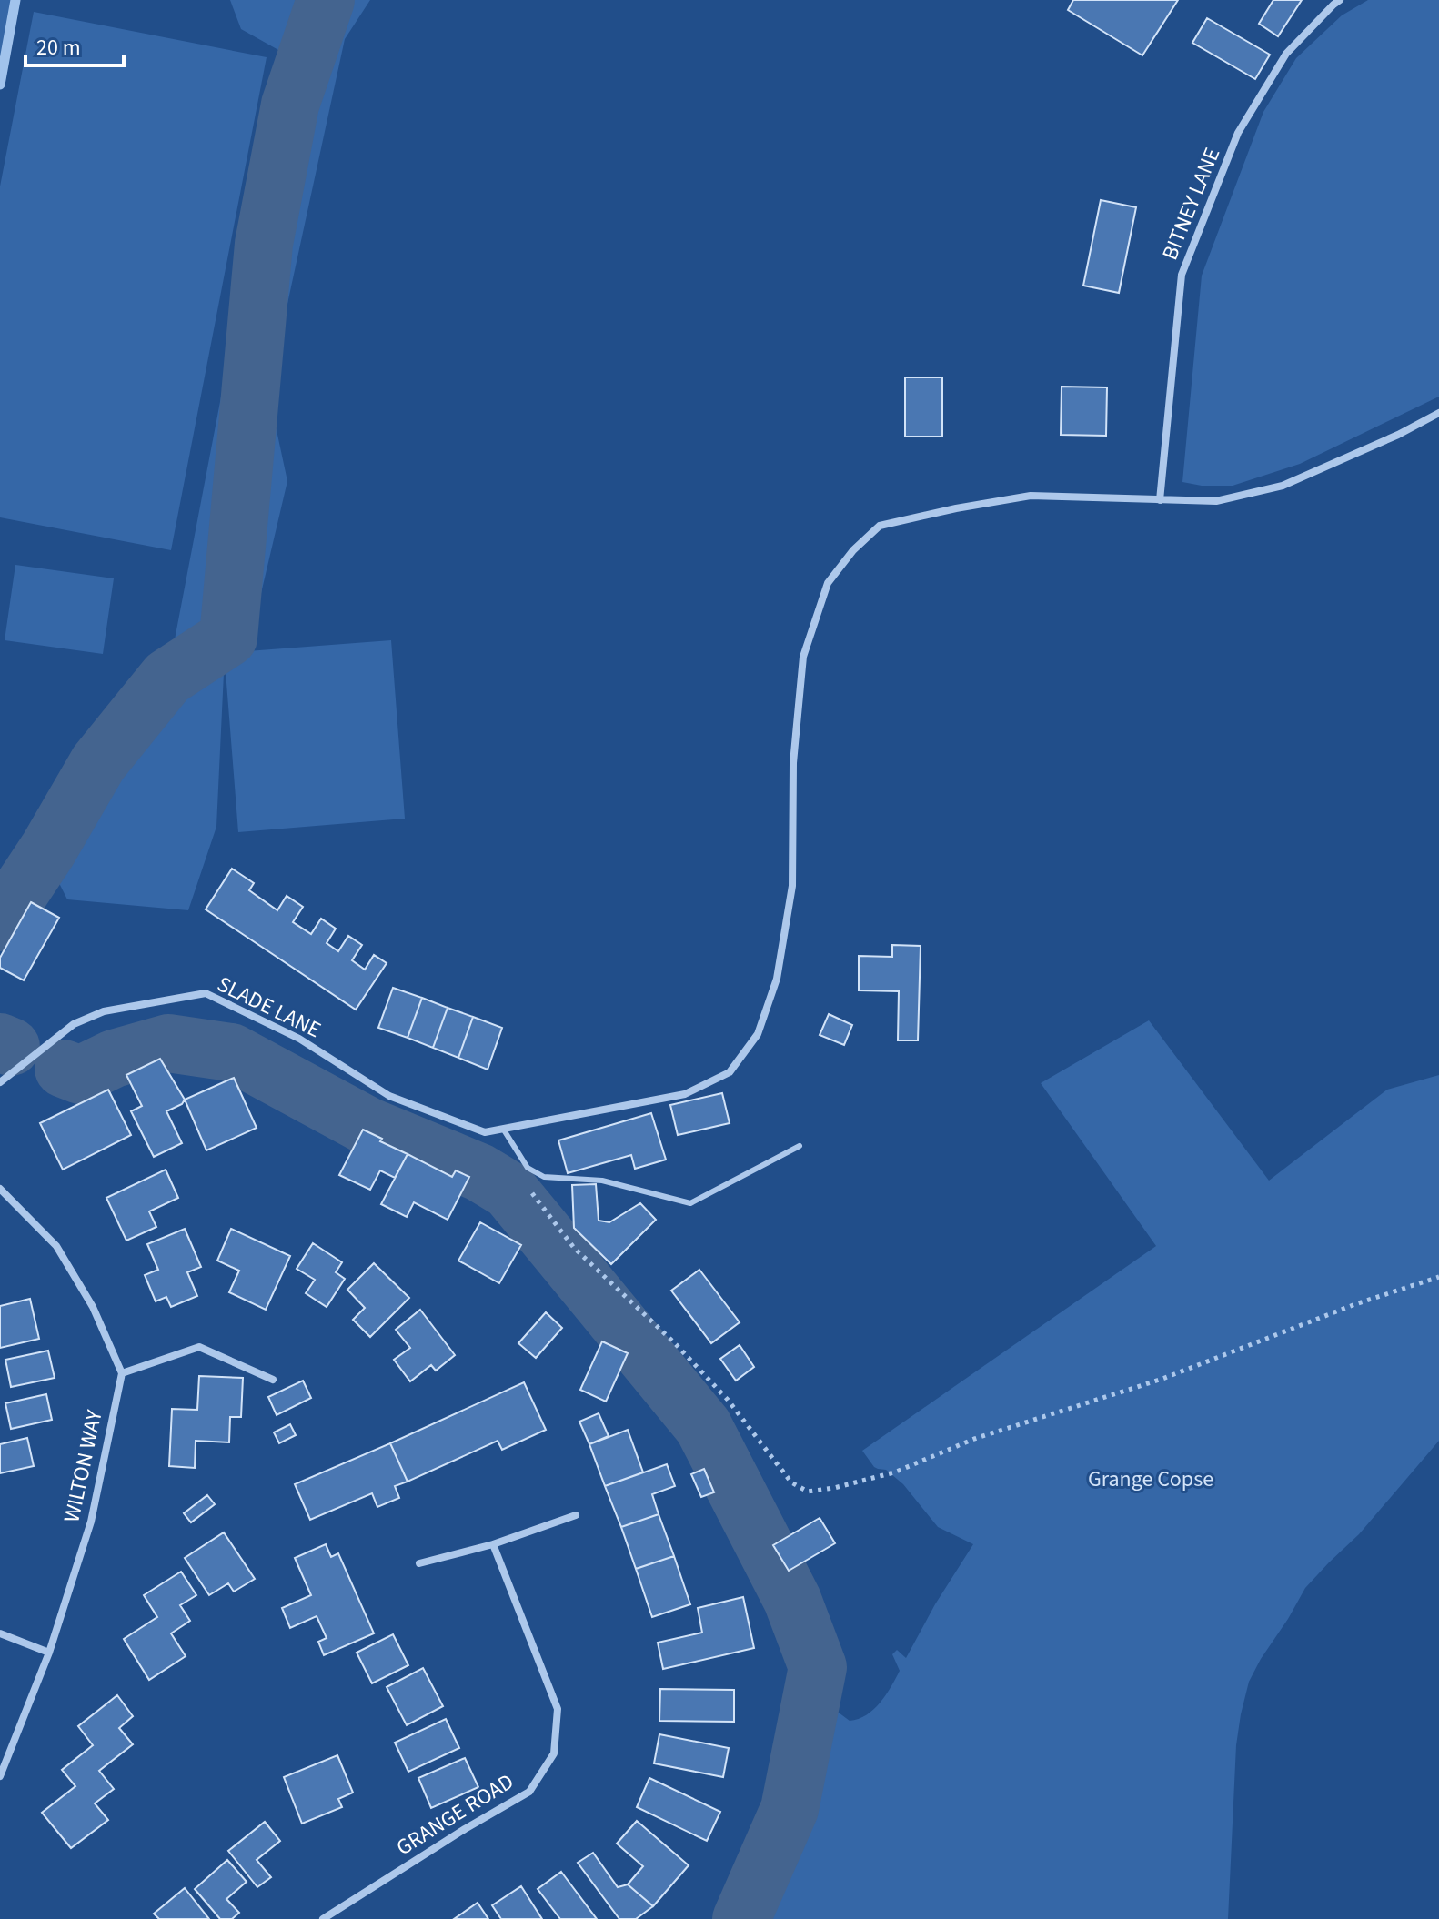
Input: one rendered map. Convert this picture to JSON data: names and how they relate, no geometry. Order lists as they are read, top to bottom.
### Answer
{
  "streets": {
    "street": [
      "BITNEY LANE",
      "SLADE LANE",
      "WILTON WAY",
      "GRANGE ROAD"
    ]
  },
  "parks": ["Grange Copse"],
  "scale_bar": "20 m"
}
